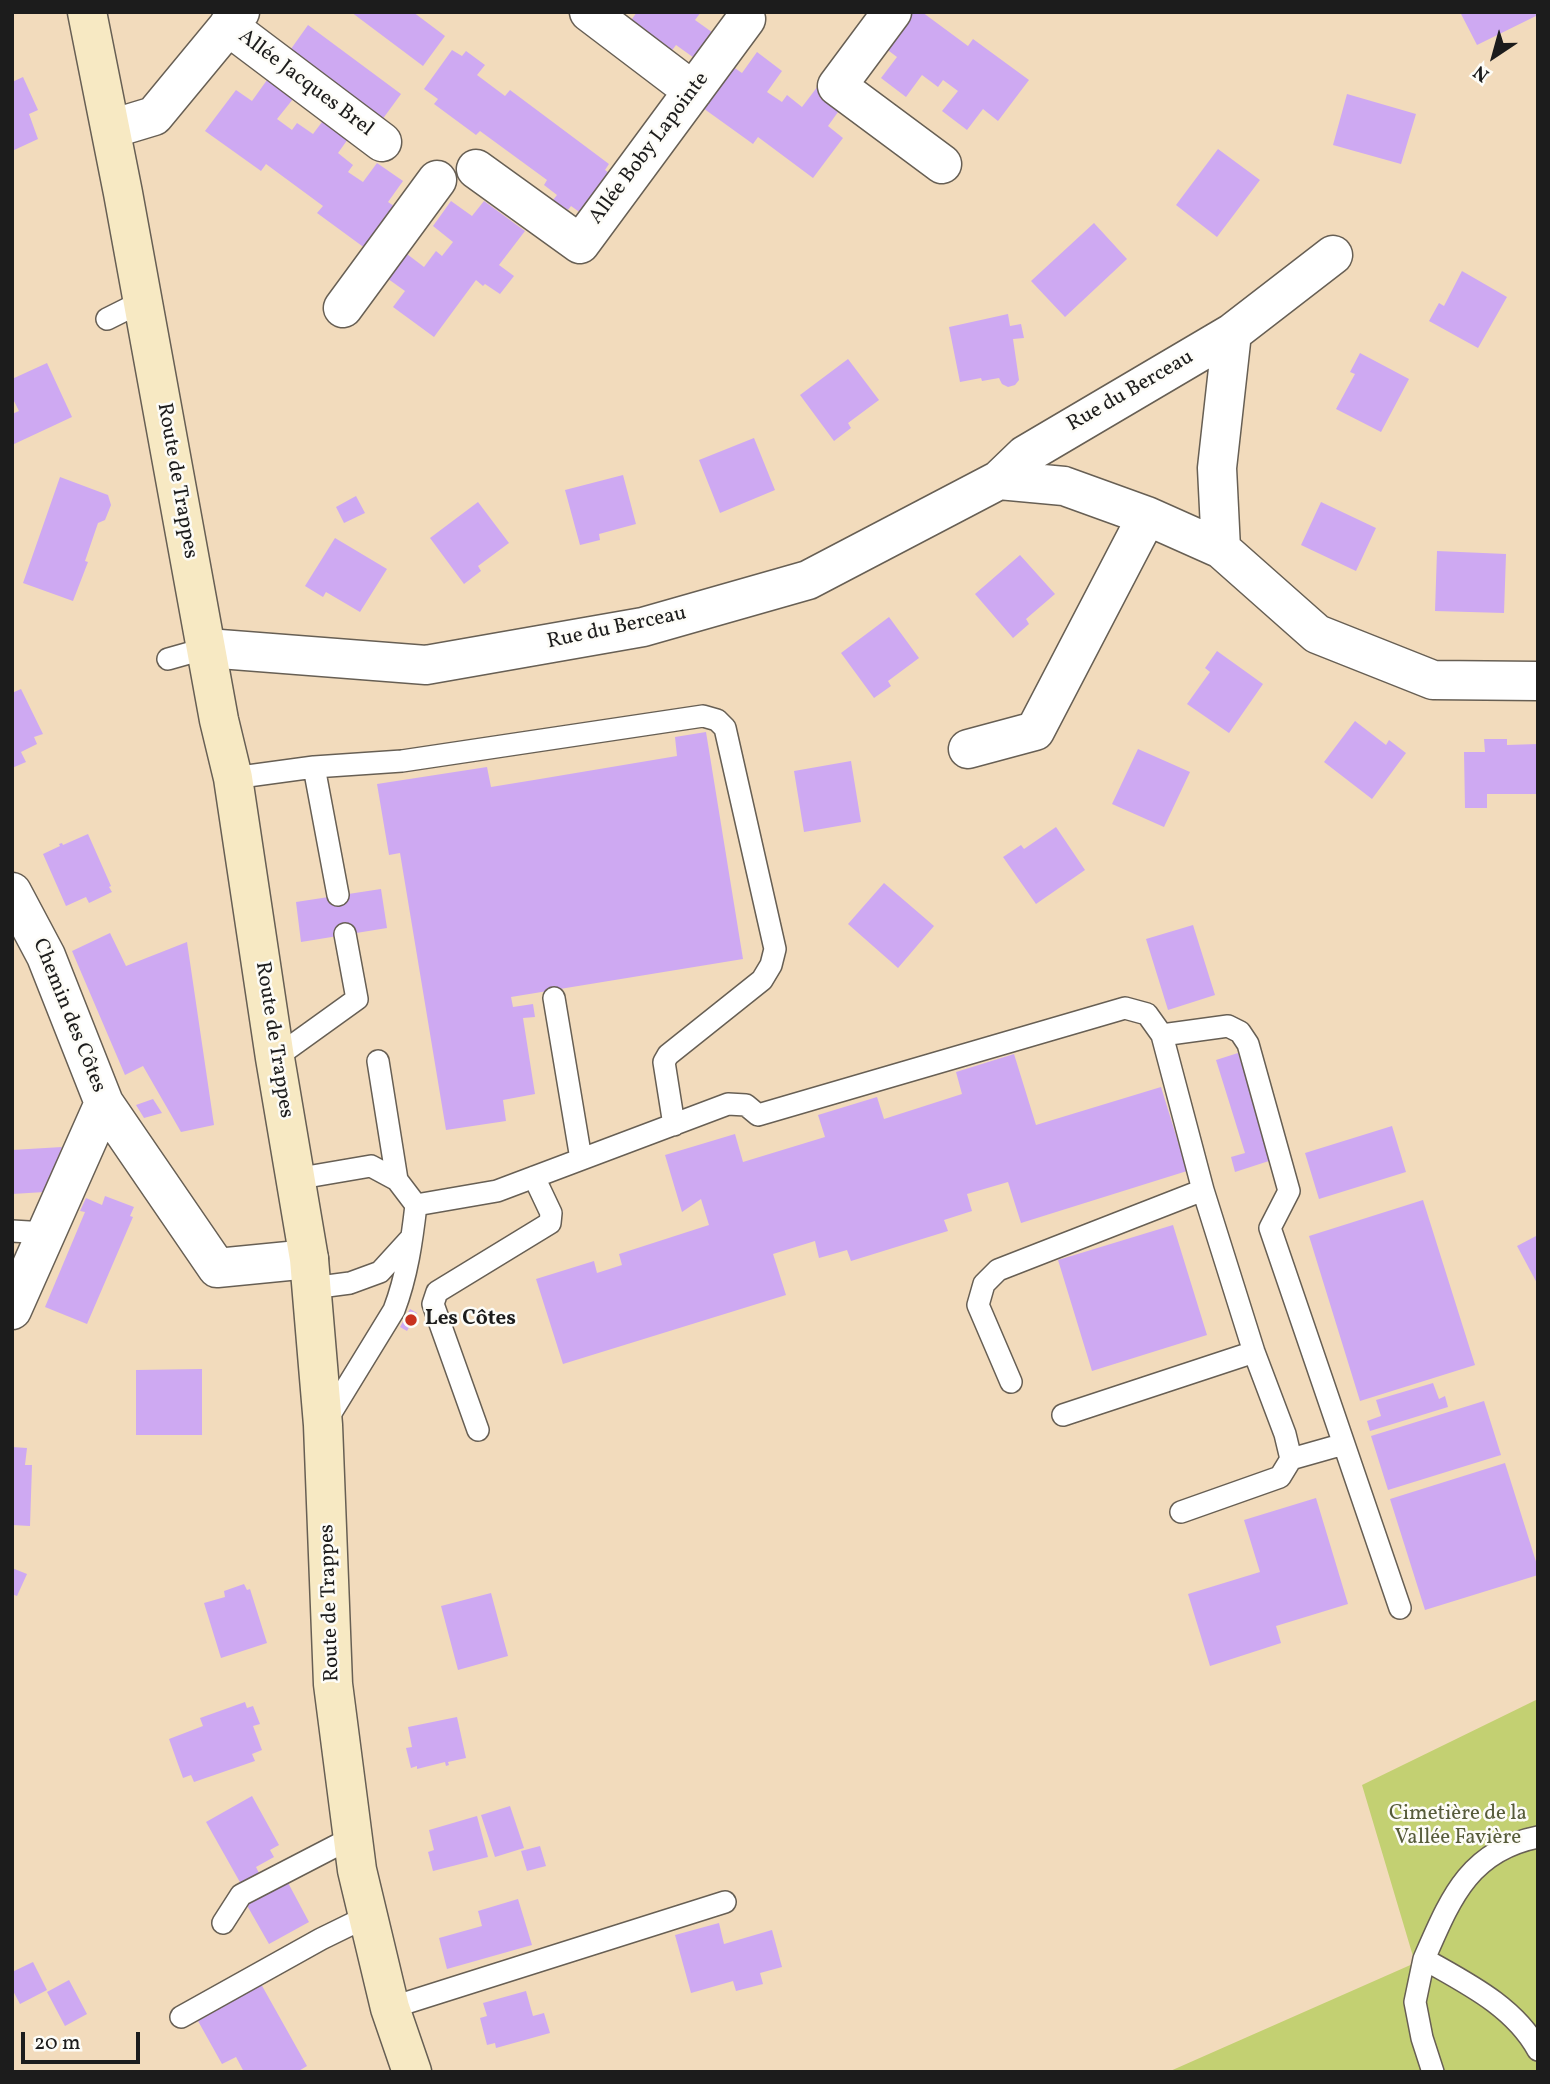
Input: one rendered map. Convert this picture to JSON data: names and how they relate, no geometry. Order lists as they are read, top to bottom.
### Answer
{
  "streets": {
    "main road": ["Route de Trappes"],
    "street": [
      "Allée Jacques Brel",
      "Allée Boby Lapointe",
      "Rue du Berceau",
      "Chemin des Côtes"
    ]
  },
  "crossings": [
    ["Rue du Berceau", "Route de Trappes"],
    ["Route de Trappes", "Chemin des Côtes"]
  ],
  "parks": ["Cimetière de la Vallée Favière"],
  "places": ["Les Côtes"],
  "scale_bar": "20 m",
  "north": "bottom left"
}
